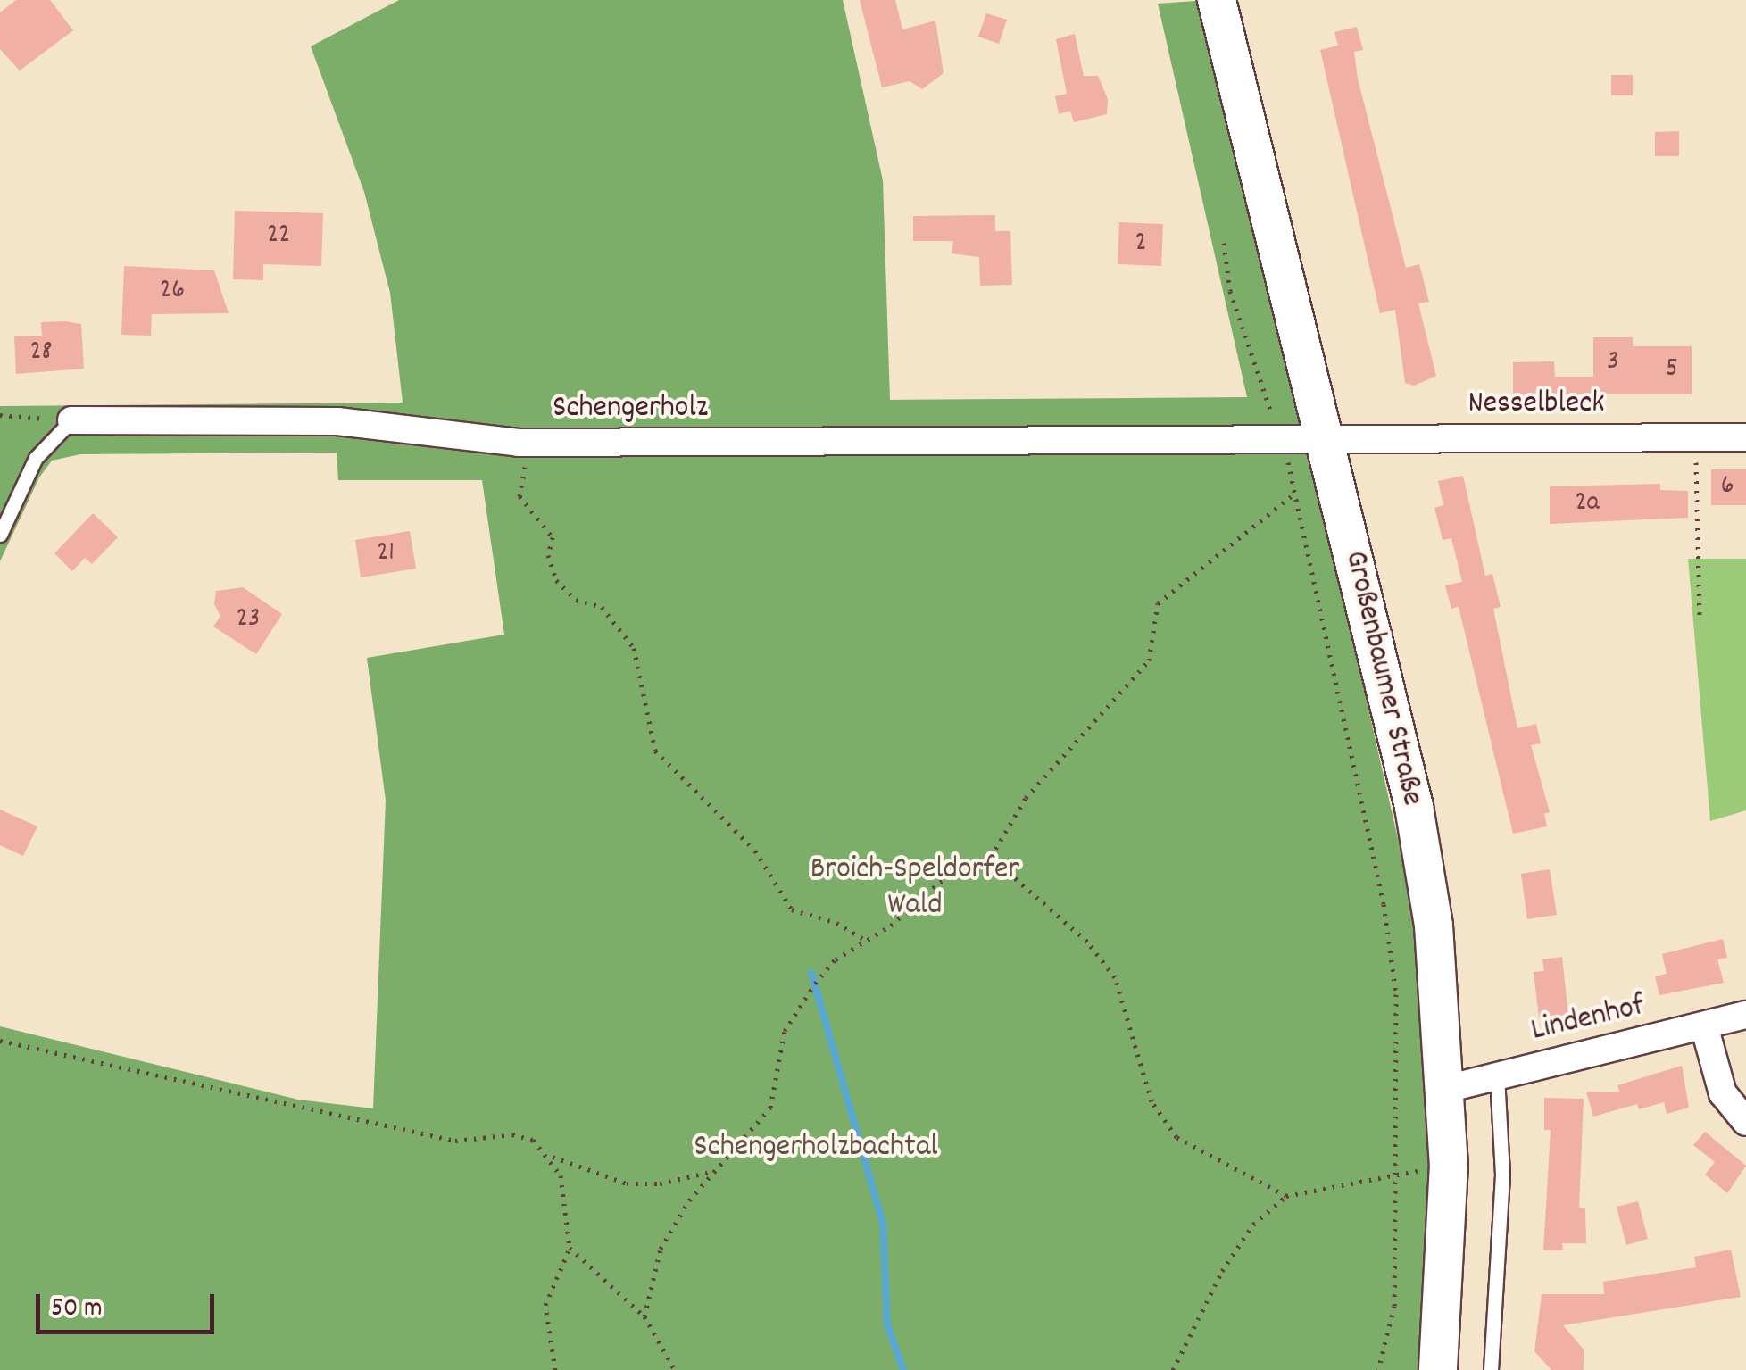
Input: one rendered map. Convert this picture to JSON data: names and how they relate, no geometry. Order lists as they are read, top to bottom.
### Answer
{
  "streets": {
    "street": [
      "Nesselbleck",
      "Schengerholz",
      "Großenbaumer Straße",
      "Lindenhof"
    ]
  },
  "crossings": [
    ["Nesselbleck", "Schengerholz"],
    ["Nesselbleck", "Großenbaumer Straße"],
    ["Schengerholz", "Großenbaumer Straße"],
    ["Großenbaumer Straße", "Lindenhof"]
  ],
  "parks": ["Broich-Speldorfer Wald", "Schengerholzbachtal"],
  "house_numbers": [
    "22",
    "2",
    "26",
    "28",
    "3",
    "5",
    "6",
    "2a",
    "21",
    "23"
  ],
  "scale_bar": "50 m"
}
